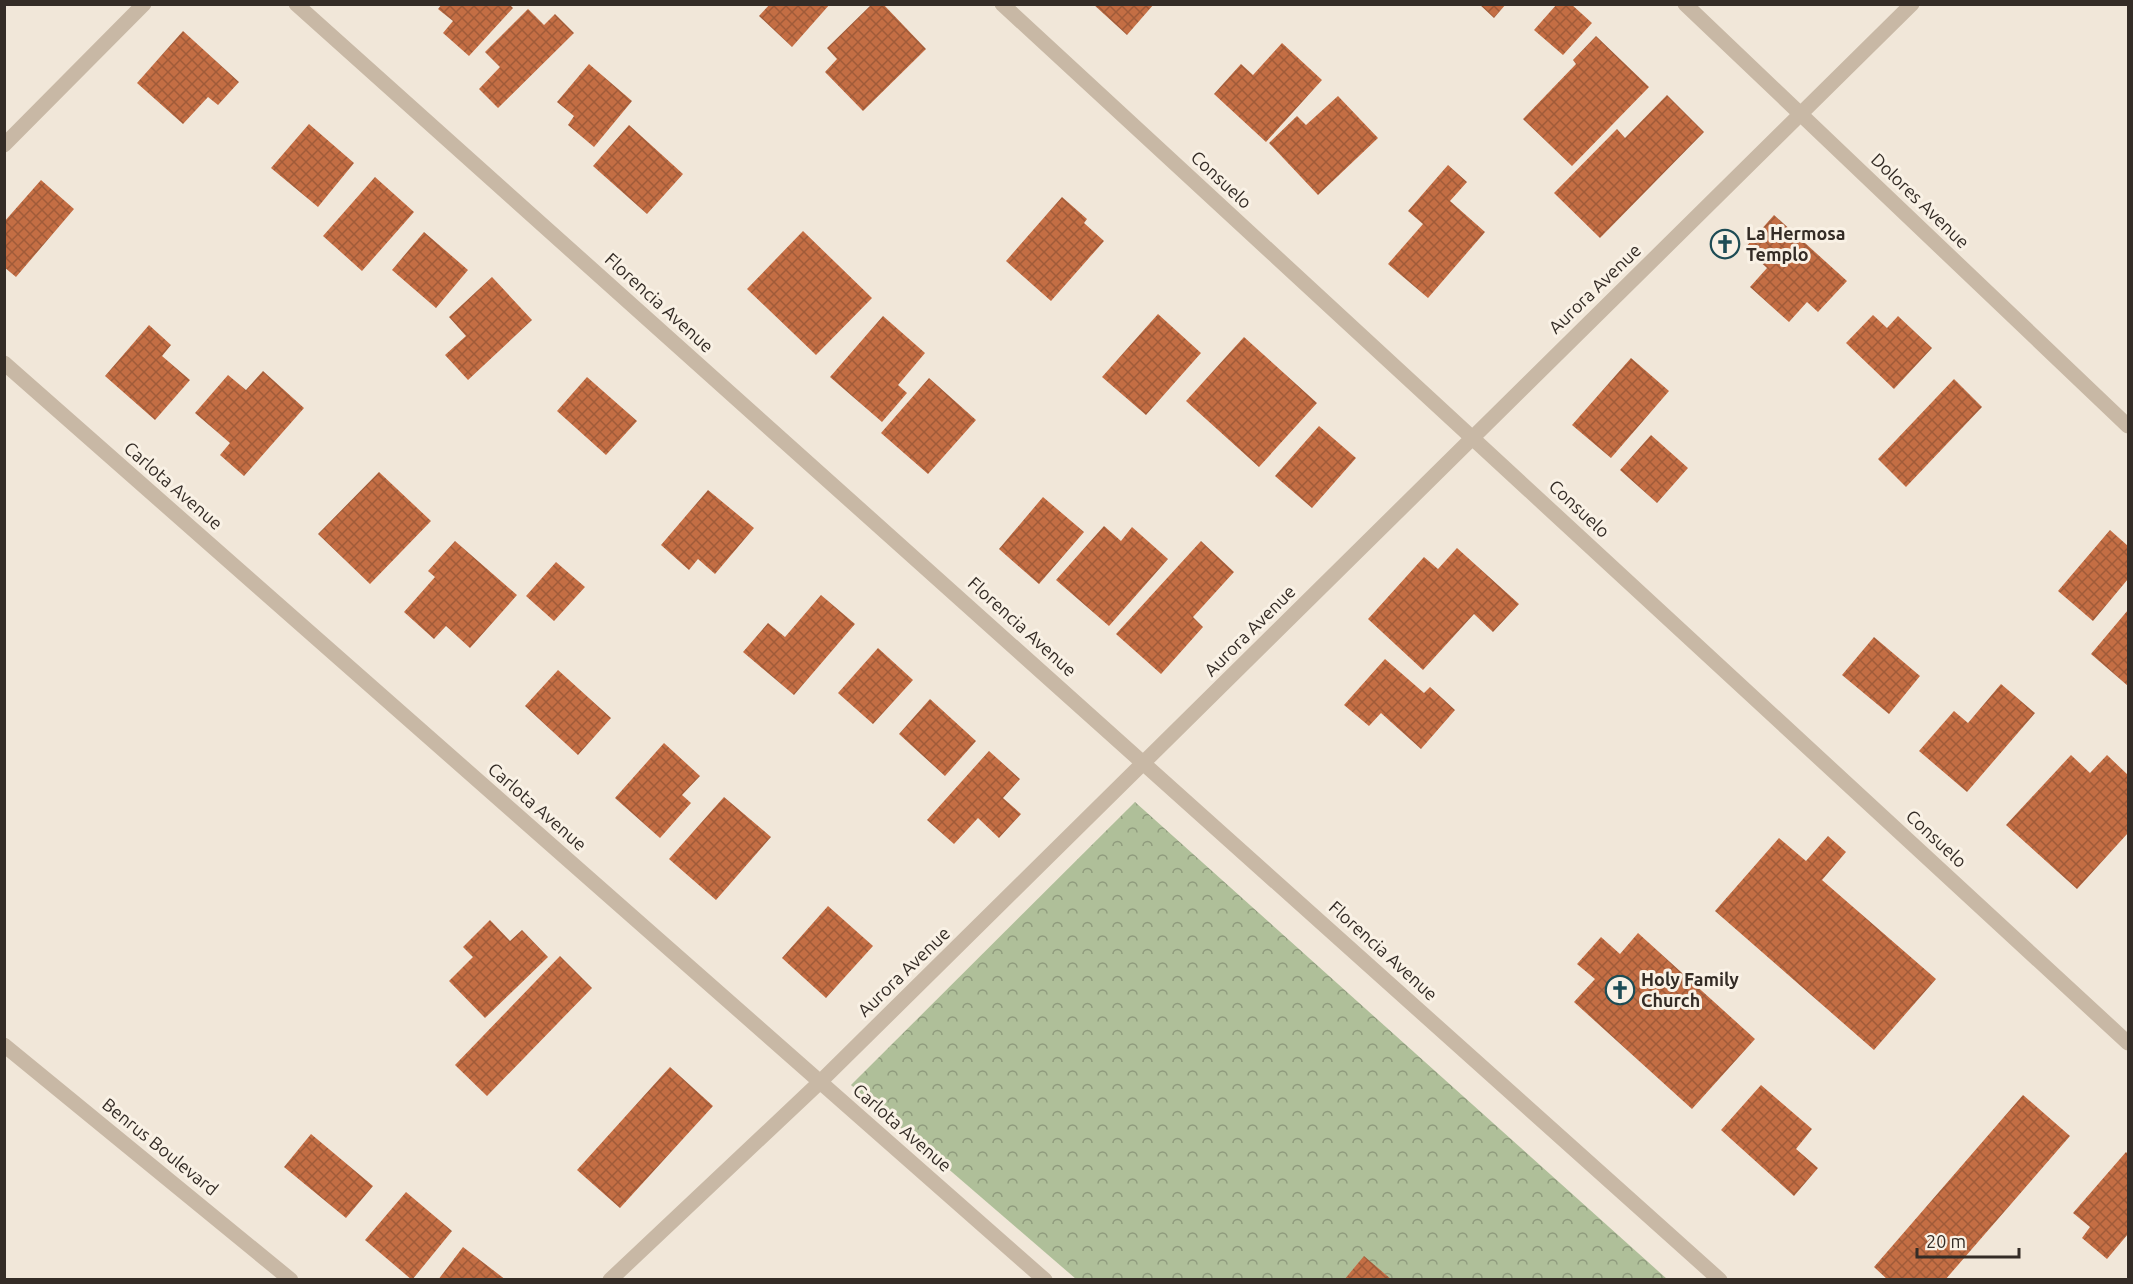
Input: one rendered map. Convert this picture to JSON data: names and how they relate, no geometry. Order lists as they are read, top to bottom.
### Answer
{
  "streets": {
    "street": [
      "Consuelo",
      "Dolores Avenue",
      "Aurora Avenue",
      "Florencia Avenue",
      "Carlota Avenue",
      "Benrus Boulevard"
    ]
  },
  "crossings": [
    ["Consuelo", "Aurora Avenue"],
    ["Dolores Avenue", "Aurora Avenue"],
    ["Aurora Avenue", "Florencia Avenue"],
    ["Aurora Avenue", "Carlota Avenue"]
  ],
  "places": {
    "church": ["La Hermosa Templo", "Holy Family Church"]
  },
  "scale_bar": "20 m"
}
